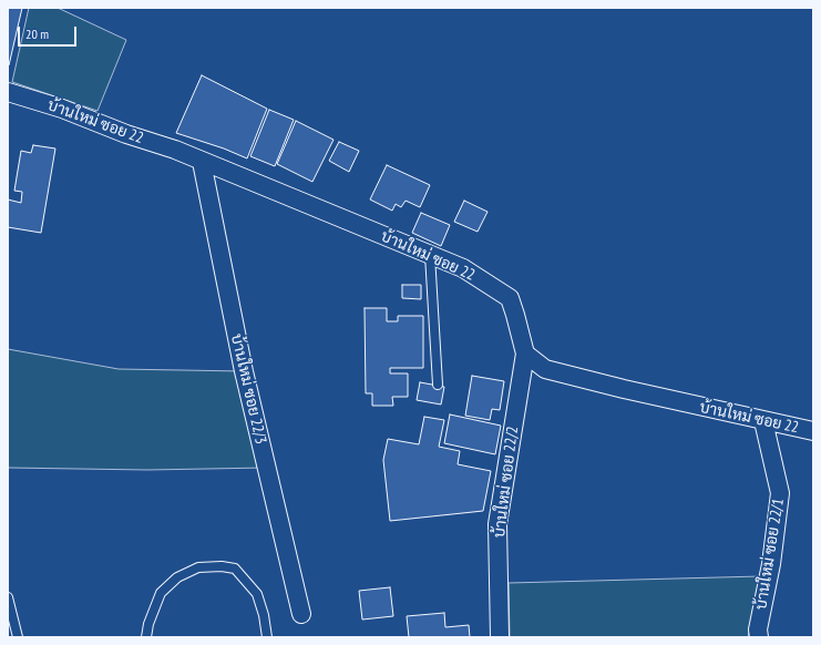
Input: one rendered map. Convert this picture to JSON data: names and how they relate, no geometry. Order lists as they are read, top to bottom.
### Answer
{
  "streets": {
    "street": [
      "บ้านใหม่ ซอย 22",
      "บ้านใหม่ ซอย 22/3",
      "บ้านใหม่ ซอย 22/2",
      "บ้านใหม่ ซอย 22/1"
    ]
  },
  "crossings": [
    ["บ้านใหม่ ซอย 22", "บ้านใหม่ ซอย 22/3"],
    ["บ้านใหม่ ซอย 22", "บ้านใหม่ ซอย 22/2"],
    ["บ้านใหม่ ซอย 22", "บ้านใหม่ ซอย 22/1"]
  ],
  "scale_bar": "20 m"
}
